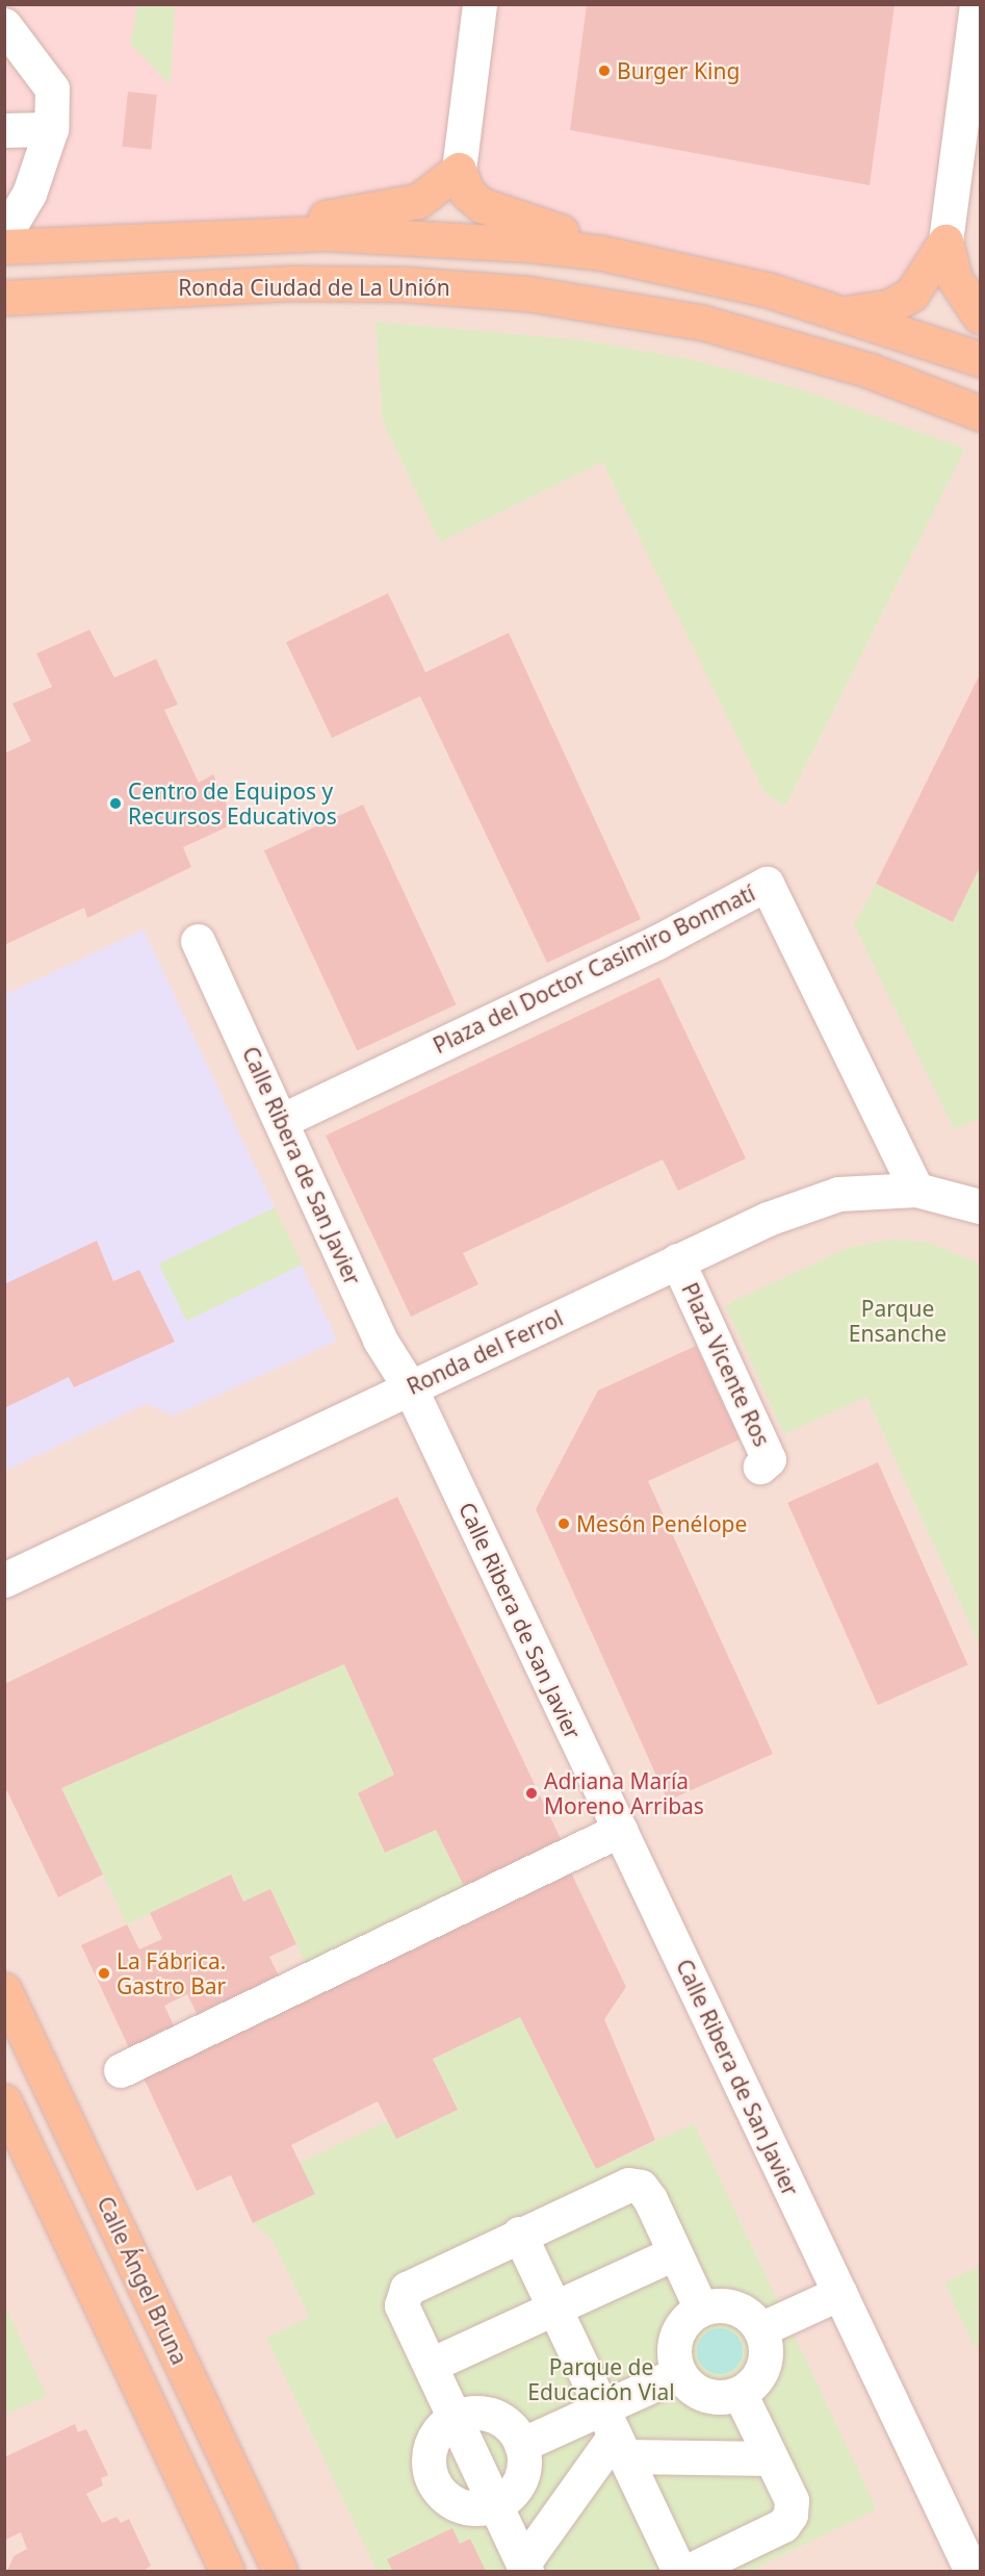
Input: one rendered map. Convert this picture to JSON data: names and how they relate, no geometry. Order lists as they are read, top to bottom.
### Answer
{
  "streets": {
    "main road": ["Ronda Ciudad de La Unión", "Calle Ángel Bruna"],
    "street": [
      "Plaza del Doctor Casimiro Bonmatí",
      "Calle Ribera de San Javier",
      "Ronda del Ferrol",
      "Plaza Vicente Ros"
    ]
  },
  "crossings": [
    ["Plaza del Doctor Casimiro Bonmatí", "Calle Ribera de San Javier"],
    ["Plaza del Doctor Casimiro Bonmatí", "Ronda del Ferrol"],
    ["Calle Ribera de San Javier", "Ronda del Ferrol"],
    ["Ronda del Ferrol", "Plaza Vicente Ros"]
  ],
  "parks": ["Parque Ensanche", "Parque de Educación Vial"],
  "places": [
    "Burger King",
    "Centro de Equipos y Recursos Educativos",
    "Mesón Penélope",
    "Adriana María Moreno Arribas",
    "La Fábrica. Gastro Bar"
  ]
}
